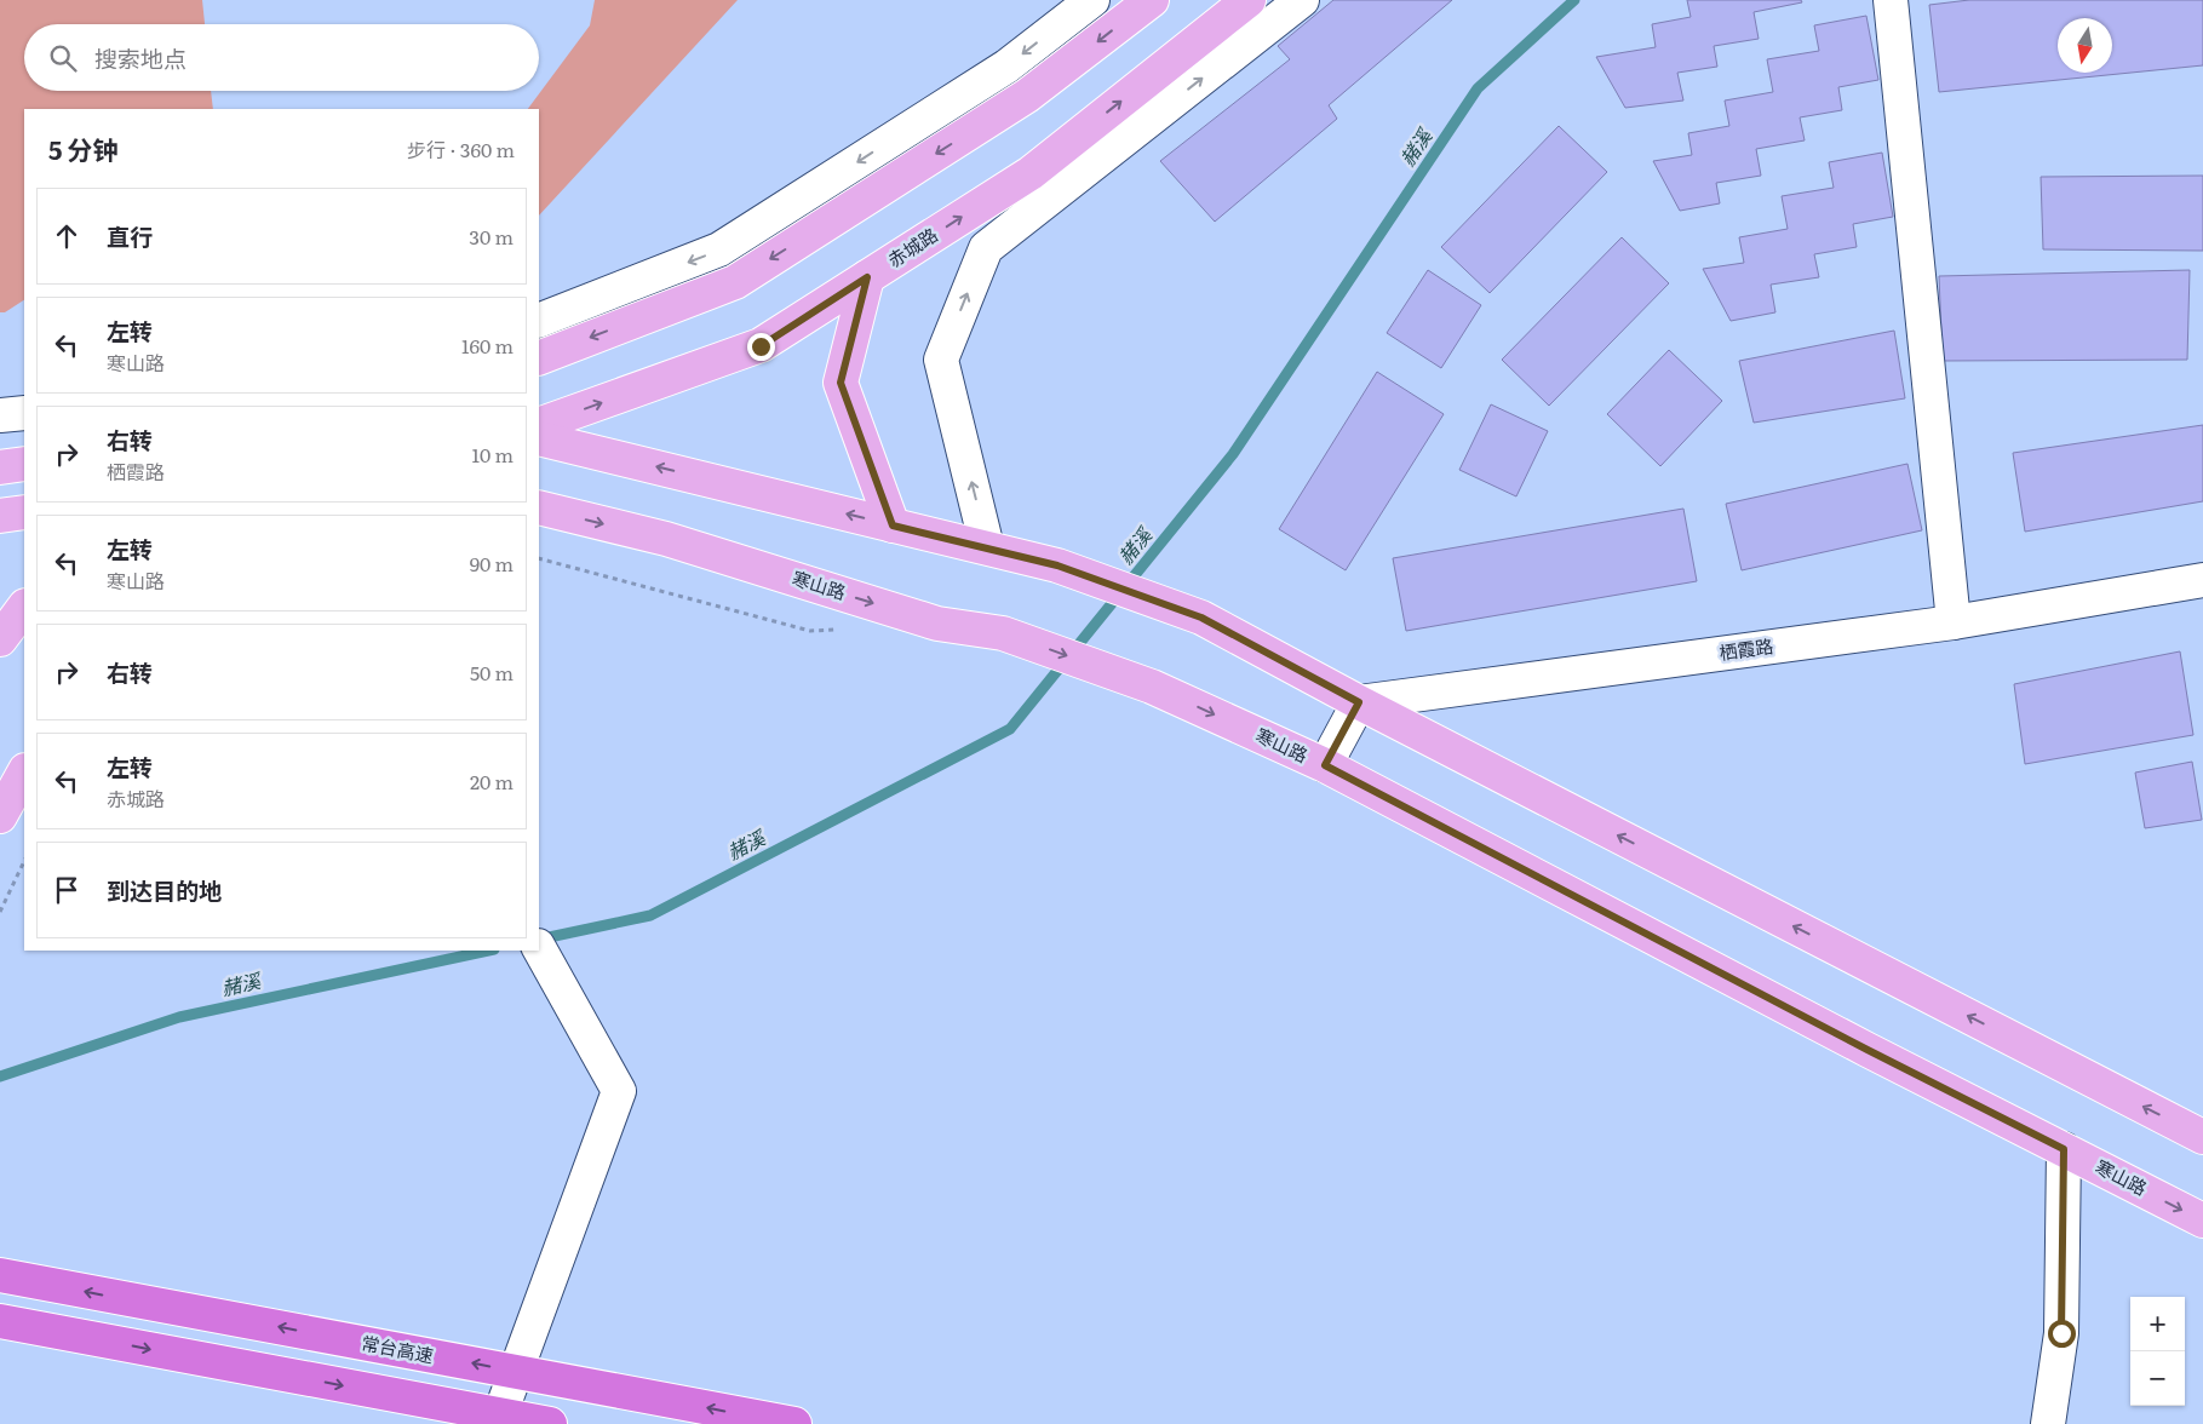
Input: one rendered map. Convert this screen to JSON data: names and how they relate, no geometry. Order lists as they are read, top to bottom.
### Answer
{
  "streets": {
    "highway": ["常台高速"],
    "main road": ["赤城路", "寒山路"],
    "street": ["栖霞路"]
  },
  "water": ["赭溪"],
  "north": "bottom",
  "page": {
    "search": "搜索地点",
    "heading": ["5 分钟", "步行 · 360 m"],
    "list": [
      ["直行", "30 m"],
      ["左转", "寒山路", "160 m"],
      ["右转", "栖霞路", "10 m"],
      ["左转", "寒山路", "90 m"],
      ["右转", "50 m"],
      ["左转", "赤城路", "20 m"],
      "到达目的地"
    ],
    "map_buttons": ["+", "−"]
  }
}
